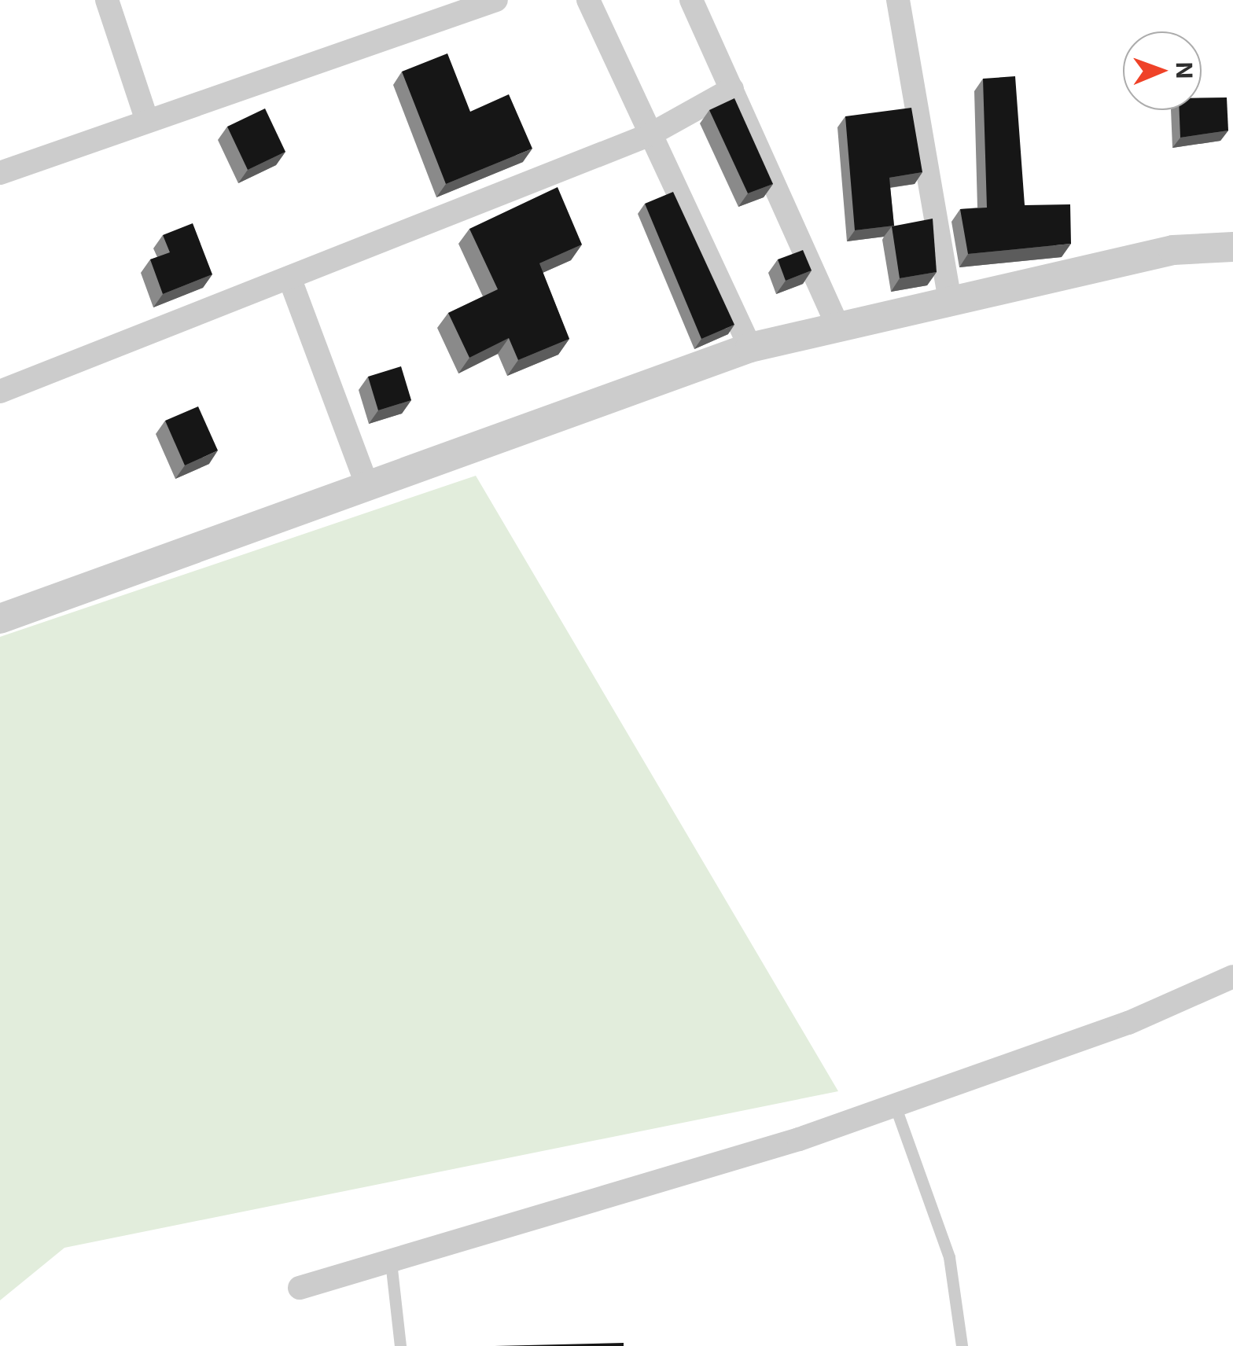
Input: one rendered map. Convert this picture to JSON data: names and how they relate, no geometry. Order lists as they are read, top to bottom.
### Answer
{
  "north": "right"
}
